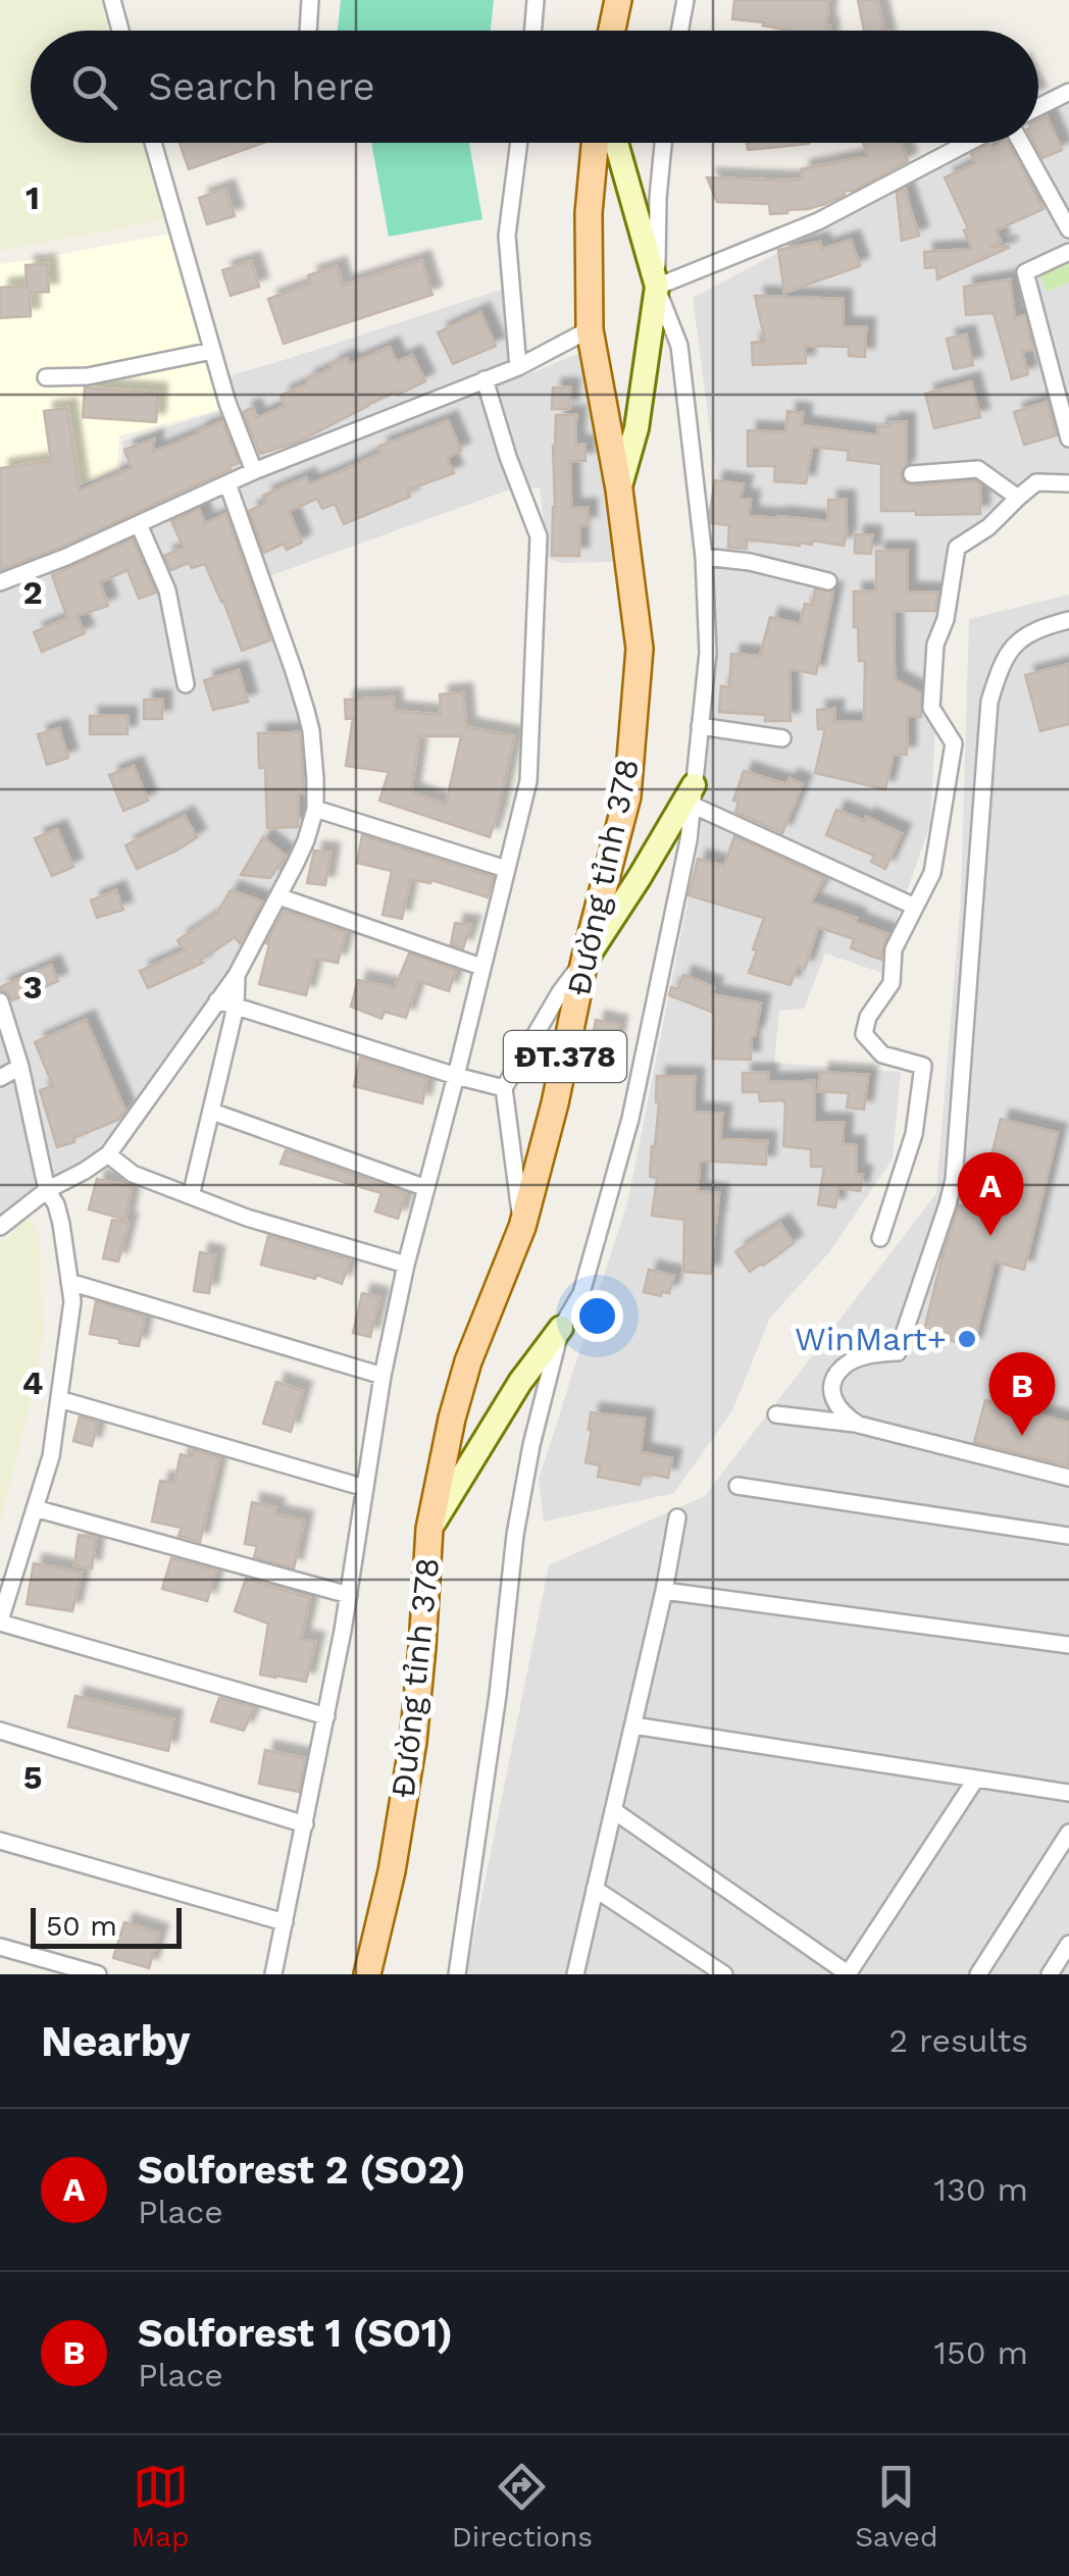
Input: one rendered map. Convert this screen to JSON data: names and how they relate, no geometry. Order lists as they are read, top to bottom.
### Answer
{
  "streets": {
    "main road": ["Đường tỉnh 378", "ĐT.378"]
  },
  "places": ["WinMart+"],
  "scale_bar": "50 m",
  "page": {
    "search": "Search here",
    "pins": ["A", "B"],
    "scale": "50 m",
    "heading": ["Nearby", "2 results"],
    "list": [
      {
        "mark": "A",
        "name": "Solforest 2 (SO2)",
        "note": "Place",
        "value": "130 m"
      },
      {
        "mark": "B",
        "name": "Solforest 1 (SO1)",
        "note": "Place",
        "value": "150 m"
      }
    ],
    "nav": ["Map", "Directions", "Saved"]
  },
  "grid": {
    "rows": [
      "1",
      "2",
      "3",
      "4",
      "5"
    ]
  }
}
